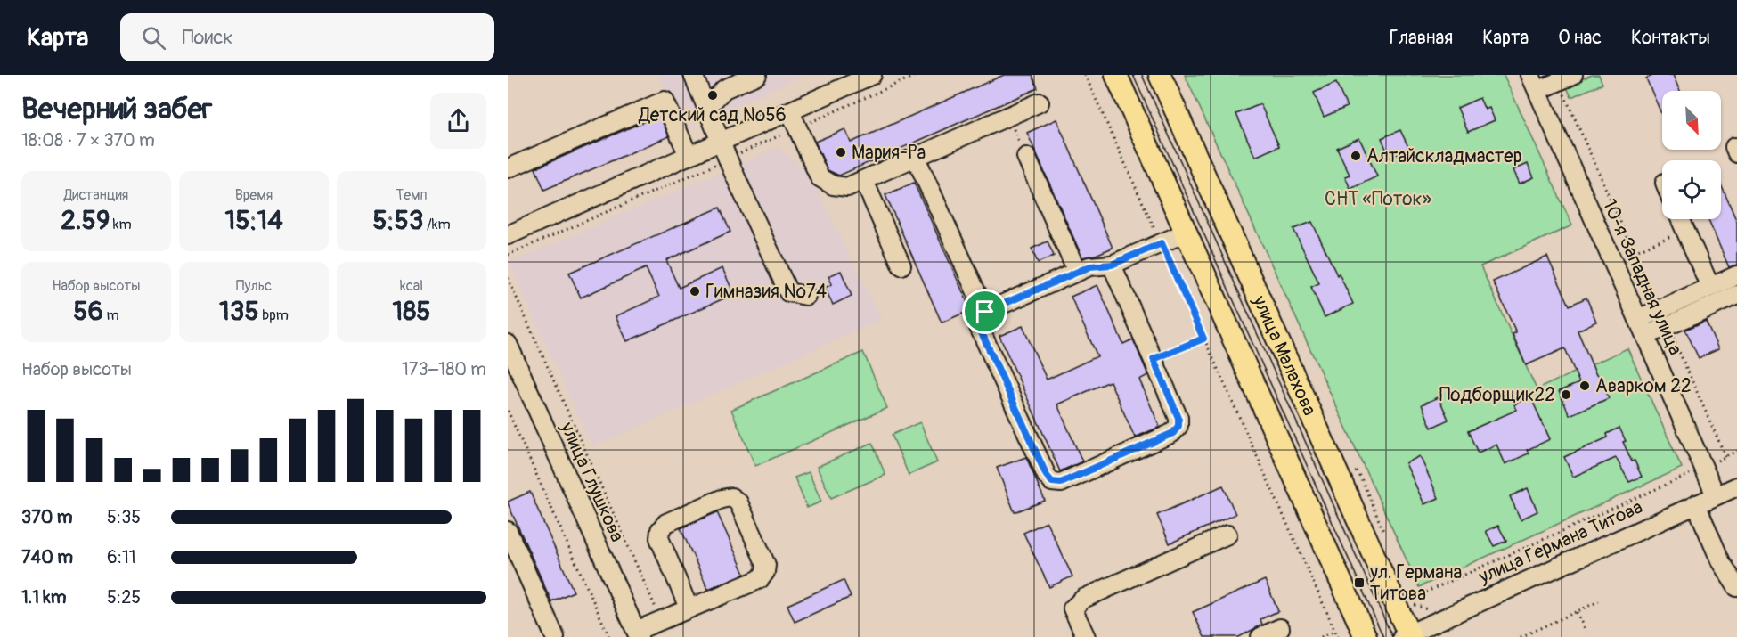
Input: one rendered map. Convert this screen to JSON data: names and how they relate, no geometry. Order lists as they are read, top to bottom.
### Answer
{
  "streets": {
    "main road": ["улица Малахова"],
    "street": ["10-я Западная улица", "улица Глушкова", "улица Германа Титова"]
  },
  "crossings": [
    ["10-я Западная улица", "улица Германа Титова"],
    ["улица Малахова", "улица Германа Титова"]
  ],
  "parks": ["СНТ «Поток»"],
  "places": {
    "other": [
      "Детский сад №56",
      "Мария-Ра",
      "Алтайскладмастер",
      "Гимназия №74",
      "Аварком 22",
      "Подборщик22"
    ],
    "transit": ["ул. Германа Титова"]
  },
  "north": "bottom right",
  "page": {
    "header": "Карта",
    "search": "Поиск",
    "nav": [
      "Главная",
      "Карта",
      "О нас",
      "Контакты"
    ],
    "heading": ["Вечерний забег", "18:08 · 7 × 370 m"],
    "stats": [
      ["Дистанция", "2.59 km"],
      ["Время", "15:14"],
      ["Темп", "5:53 /km"],
      ["Набор высоты", "56 m"],
      ["Пульс", "135 bpm"],
      ["kcal", "185"]
    ],
    "chart": ["Набор высоты", "173–180 m"],
    "list": [
      {
        "name": "370 m",
        "note": "5:35"
      },
      {
        "name": "740 m",
        "note": "6:11"
      },
      {
        "name": "1.1 km",
        "note": "5:25"
      }
    ]
  }
}
